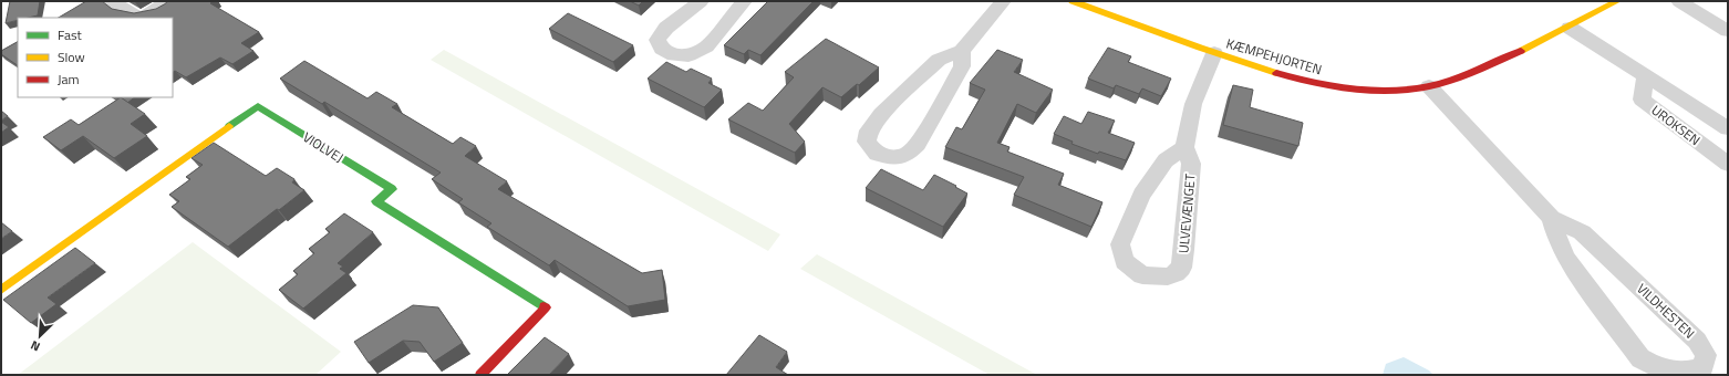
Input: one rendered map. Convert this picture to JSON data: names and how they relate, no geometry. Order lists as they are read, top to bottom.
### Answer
{
  "streets": {
    "street": [
      "KÆMPEHJORTEN",
      "UROKSEN",
      "VIOLVEJ",
      "ULVEVÆNGET",
      "VILDHESTEN"
    ]
  },
  "crossings": [
    ["KÆMPEHJORTEN", "UROKSEN"],
    ["KÆMPEHJORTEN", "ULVEVÆNGET"],
    ["KÆMPEHJORTEN", "VILDHESTEN"]
  ],
  "legend": ["Fast", "Slow", "Jam"],
  "north": "bottom left"
}
